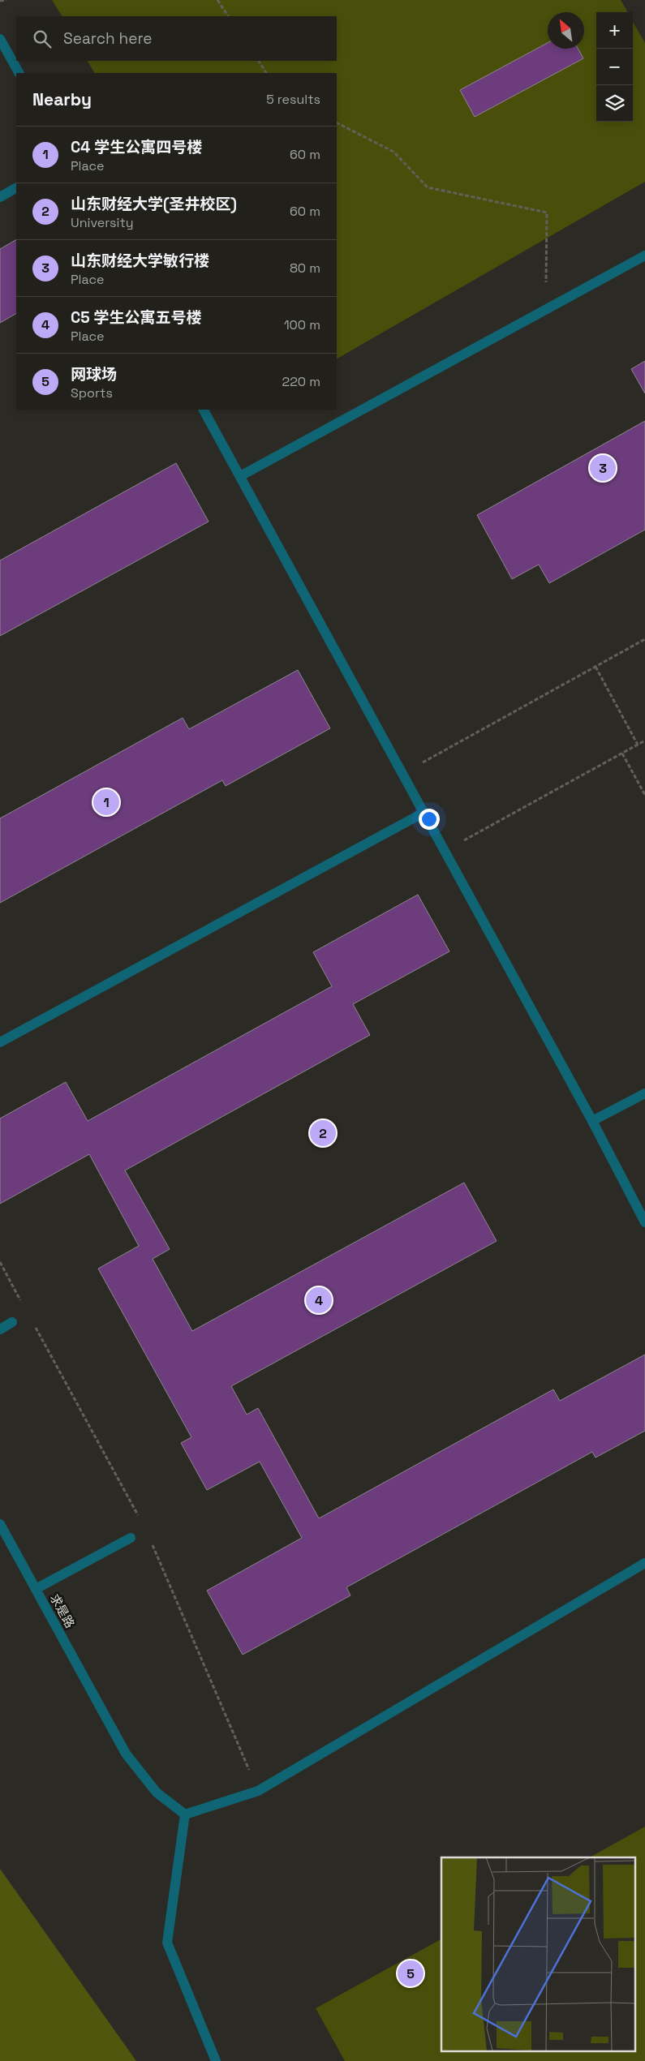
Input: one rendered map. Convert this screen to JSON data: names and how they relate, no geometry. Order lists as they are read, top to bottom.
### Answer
{
  "streets": {
    "street": ["求是路"]
  },
  "north": "top left",
  "page": {
    "map_buttons": ["+", "−"],
    "search": "Search here",
    "heading": ["Nearby", "5 results"],
    "list": [
      {
        "mark": "1",
        "name": "C4 学生公寓四号楼",
        "note": "Place",
        "value": "60 m"
      },
      {
        "mark": "2",
        "name": "山东财经大学(圣井校区)",
        "note": "University",
        "value": "60 m"
      },
      {
        "mark": "3",
        "name": "山东财经大学敏行楼",
        "note": "Place",
        "value": "80 m"
      },
      {
        "mark": "4",
        "name": "C5 学生公寓五号楼",
        "note": "Place",
        "value": "100 m"
      },
      {
        "mark": "5",
        "name": "网球场",
        "note": "Sports",
        "value": "220 m"
      }
    ],
    "pins": [
      "3",
      "1",
      "2",
      "4",
      "5"
    ]
  }
}
